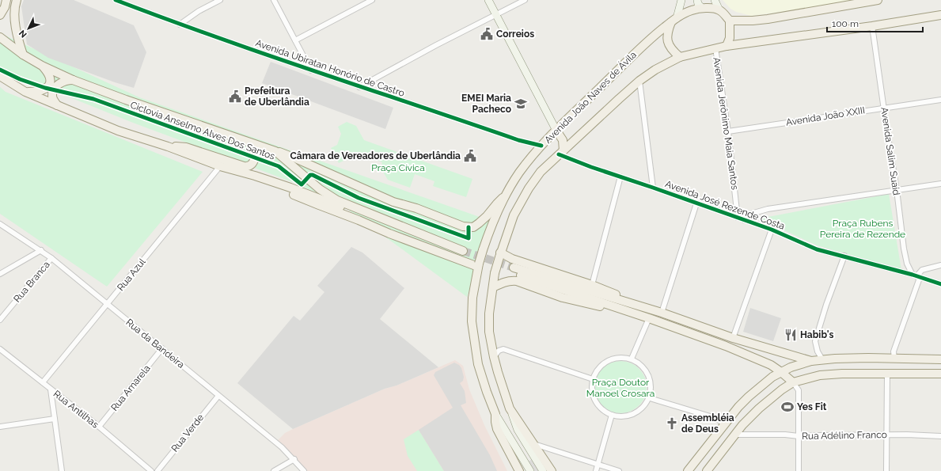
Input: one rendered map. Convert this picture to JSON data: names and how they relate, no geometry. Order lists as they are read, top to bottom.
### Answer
{
  "streets": {
    "main road": ["Avenida João Naves de Ávila"],
    "street": [
      "Avenida Ubiratan Honório de Castro",
      "Avenida João XXIII",
      "Avenida Jerônimo Maia Santos",
      "Avenida Salim Suaid",
      "Avenida José Rezende Costa",
      "Rua Azul",
      "Rua Branca",
      "Rua da Bandeira",
      "Rua Amarela",
      "Rua Antilhas",
      "Rua Verde",
      "Rua Adélino Franco"
    ],
    "cycle path": ["Ciclovia Anselmo Alves Dos Santos"]
  },
  "crossings": [
    ["Avenida Ubiratan Honório de Castro", "Avenida João Naves de Ávila"],
    ["Avenida João Naves de Ávila", "Avenida Jerônimo Maia Santos"],
    ["Avenida João Naves de Ávila", "Avenida José Rezende Costa"],
    ["Avenida João XXIII", "Avenida Jerônimo Maia Santos"],
    ["Avenida João XXIII", "Avenida Salim Suaid"],
    ["Avenida Jerônimo Maia Santos", "Avenida José Rezende Costa"],
    ["Avenida Salim Suaid", "Avenida José Rezende Costa"],
    ["Rua Azul", "Rua da Bandeira"],
    ["Rua Azul", "Rua Antilhas"],
    ["Rua Branca", "Rua da Bandeira"],
    ["Rua da Bandeira", "Rua Amarela"],
    ["Rua da Bandeira", "Rua Verde"],
    ["Rua Amarela", "Rua Antilhas"]
  ],
  "parks": ["Praça Cívica", "Praça Rubens Pereira de Rezende", "Praça Doutor Manoel Crosara"],
  "places": {
    "public building": ["Correios", "Prefeitura de Uberlândia", "Câmara de Vereadores de Uberlândia"],
    "school or university": ["EMEI Maria Pacheco"],
    "restaurant": ["Habib's"],
    "sports": ["Yes Fit"],
    "church": ["Assembléia de Deus"]
  },
  "scale_bar": "100 m",
  "north": "bottom left"
}
